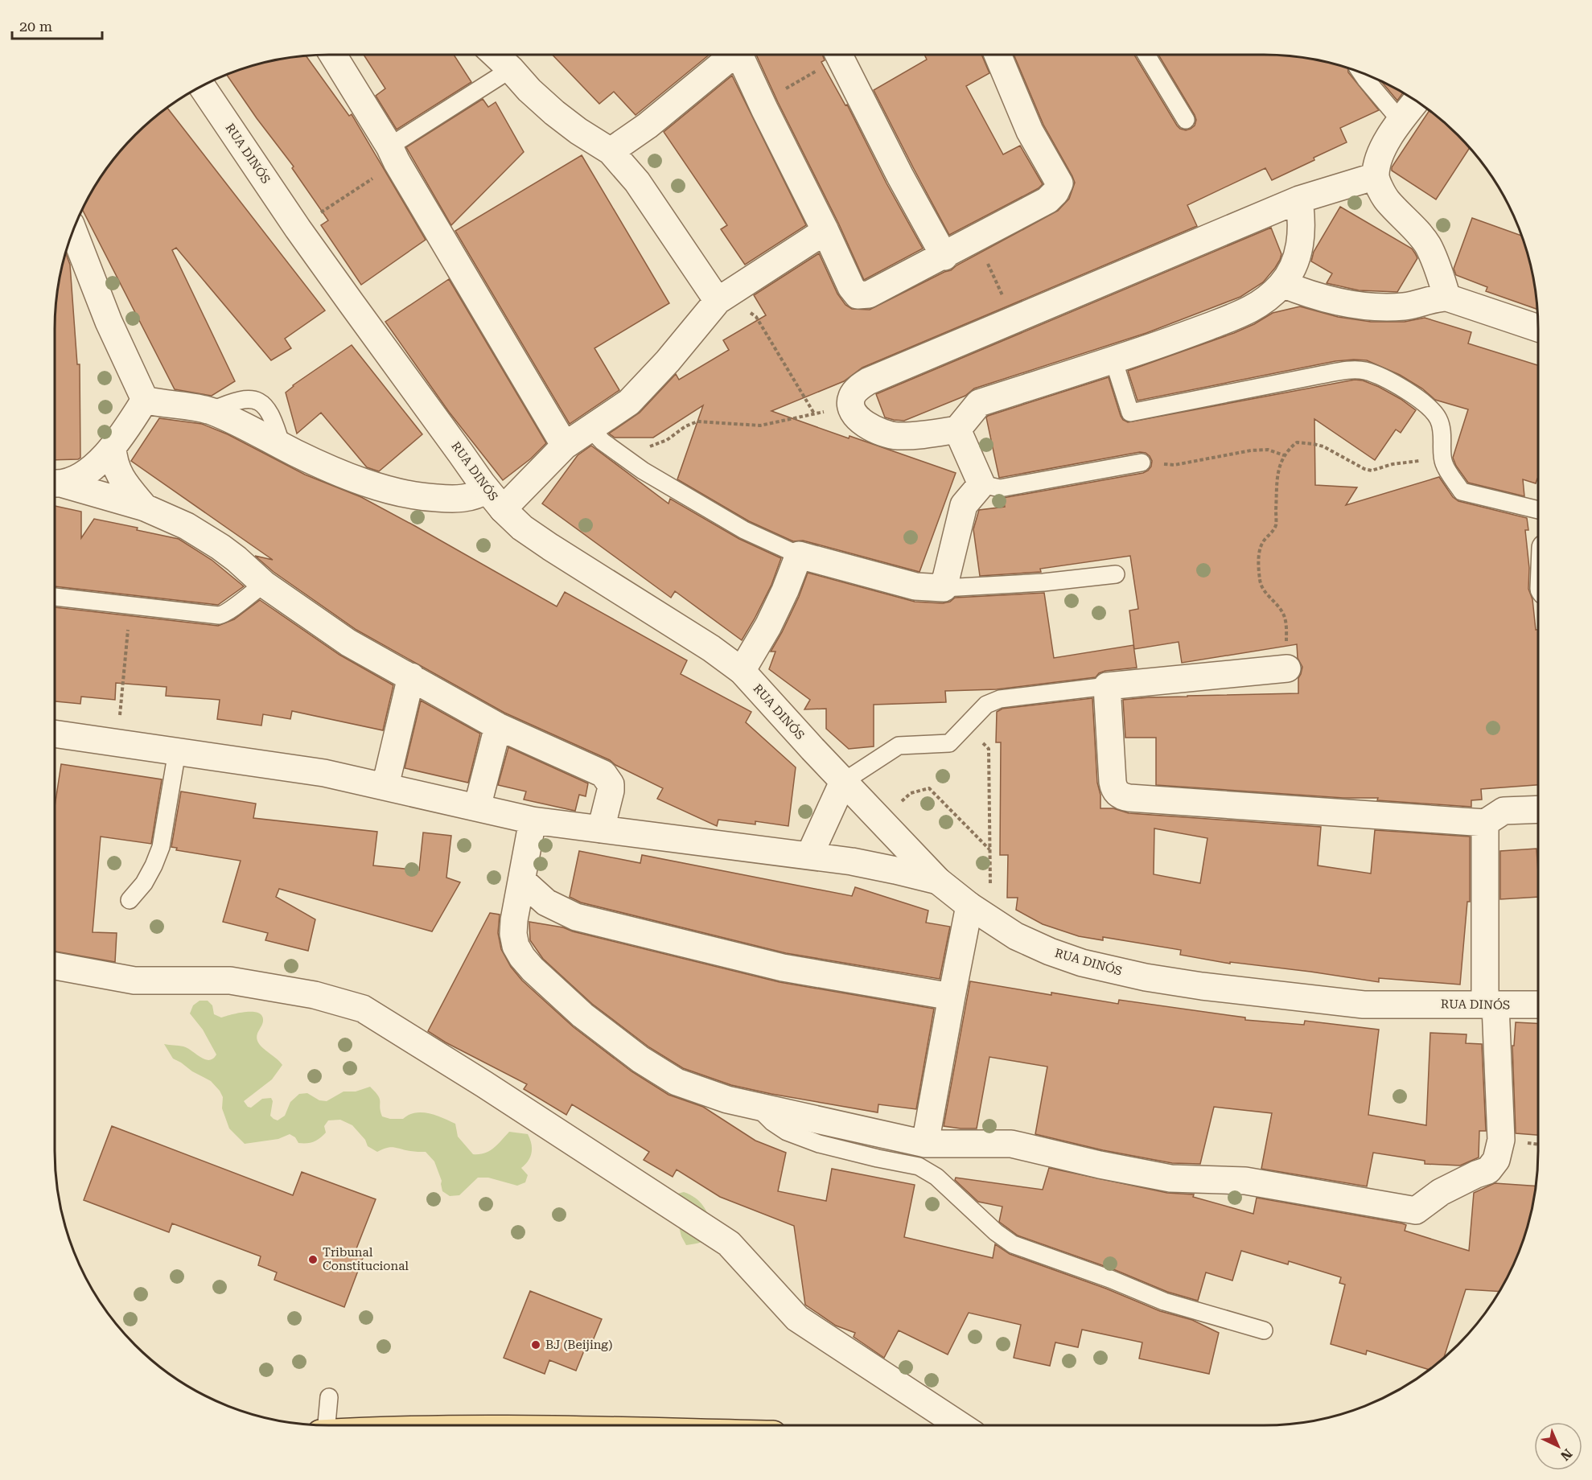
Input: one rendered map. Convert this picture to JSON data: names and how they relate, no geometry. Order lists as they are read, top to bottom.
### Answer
{
  "streets": {
    "street": ["RUA DINÓS"]
  },
  "places": ["Tribunal Constitucional", "BJ (Beijing)"],
  "scale_bar": "20 m",
  "north": "bottom right"
}
